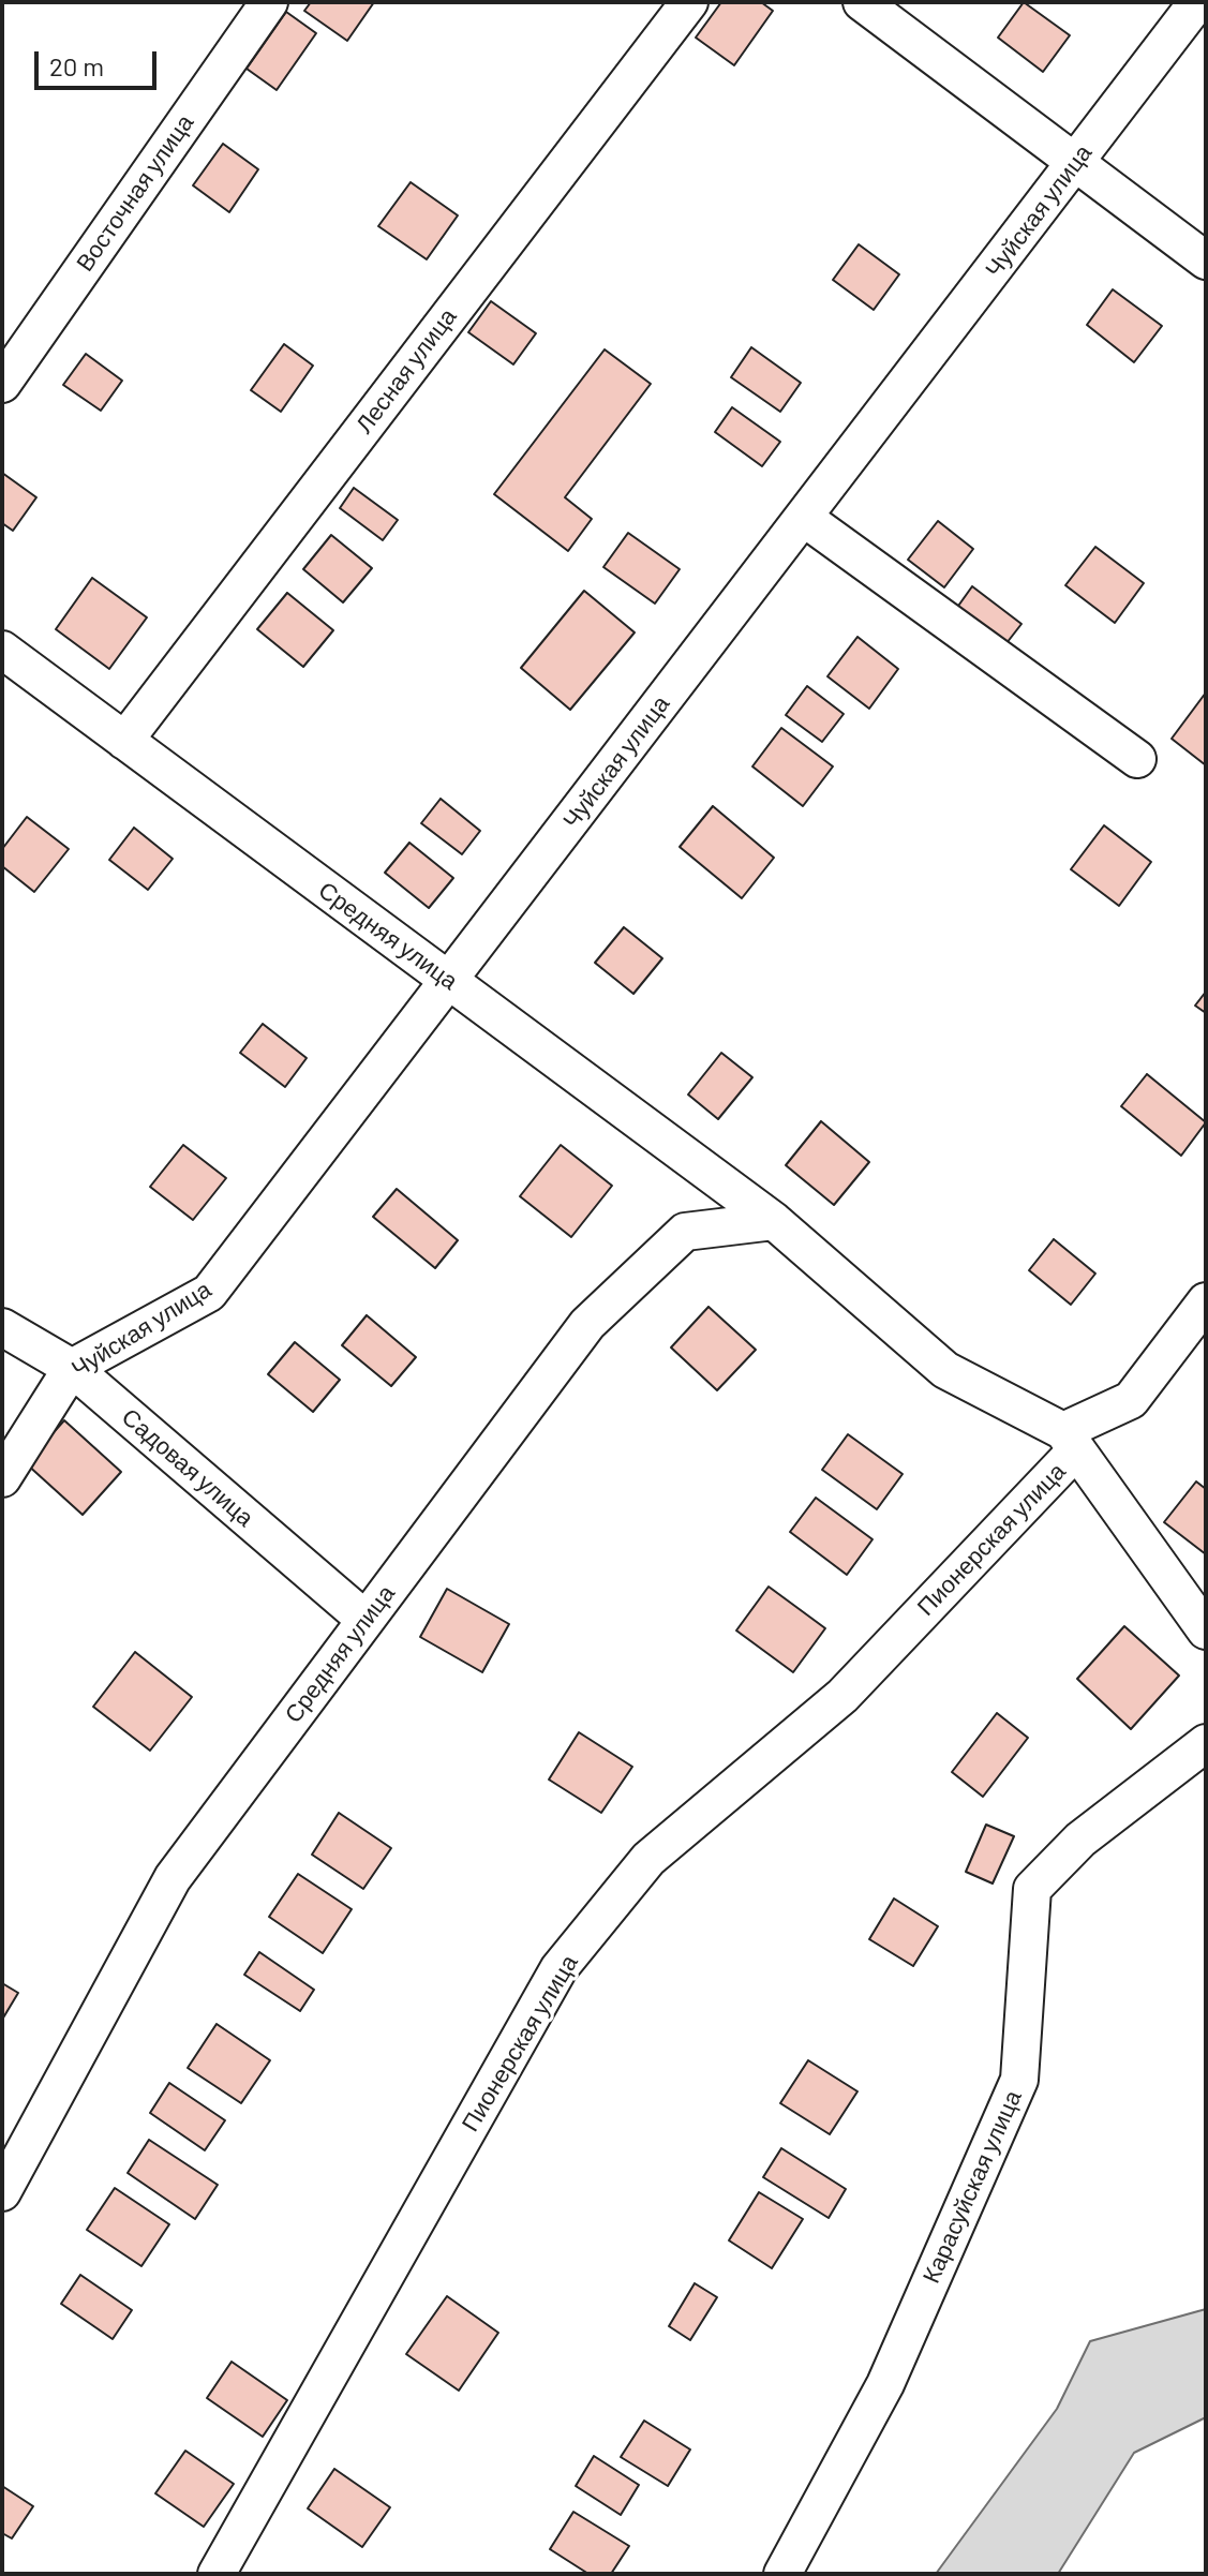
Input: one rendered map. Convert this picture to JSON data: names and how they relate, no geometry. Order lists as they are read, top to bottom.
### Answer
{
  "streets": {
    "street": [
      "Восточная улица",
      "Чуйская улица",
      "Лесная улица",
      "Средняя улица",
      "Садовая улица",
      "Пионерская улица",
      "Карасуйская улица"
    ]
  },
  "crossings": [
    ["Чуйская улица", "Средняя улица"],
    ["Чуйская улица", "Садовая улица"],
    ["Лесная улица", "Средняя улица"],
    ["Средняя улица", "Садовая улица"],
    ["Средняя улица", "Пионерская улица"]
  ],
  "scale_bar": "20 m"
}
